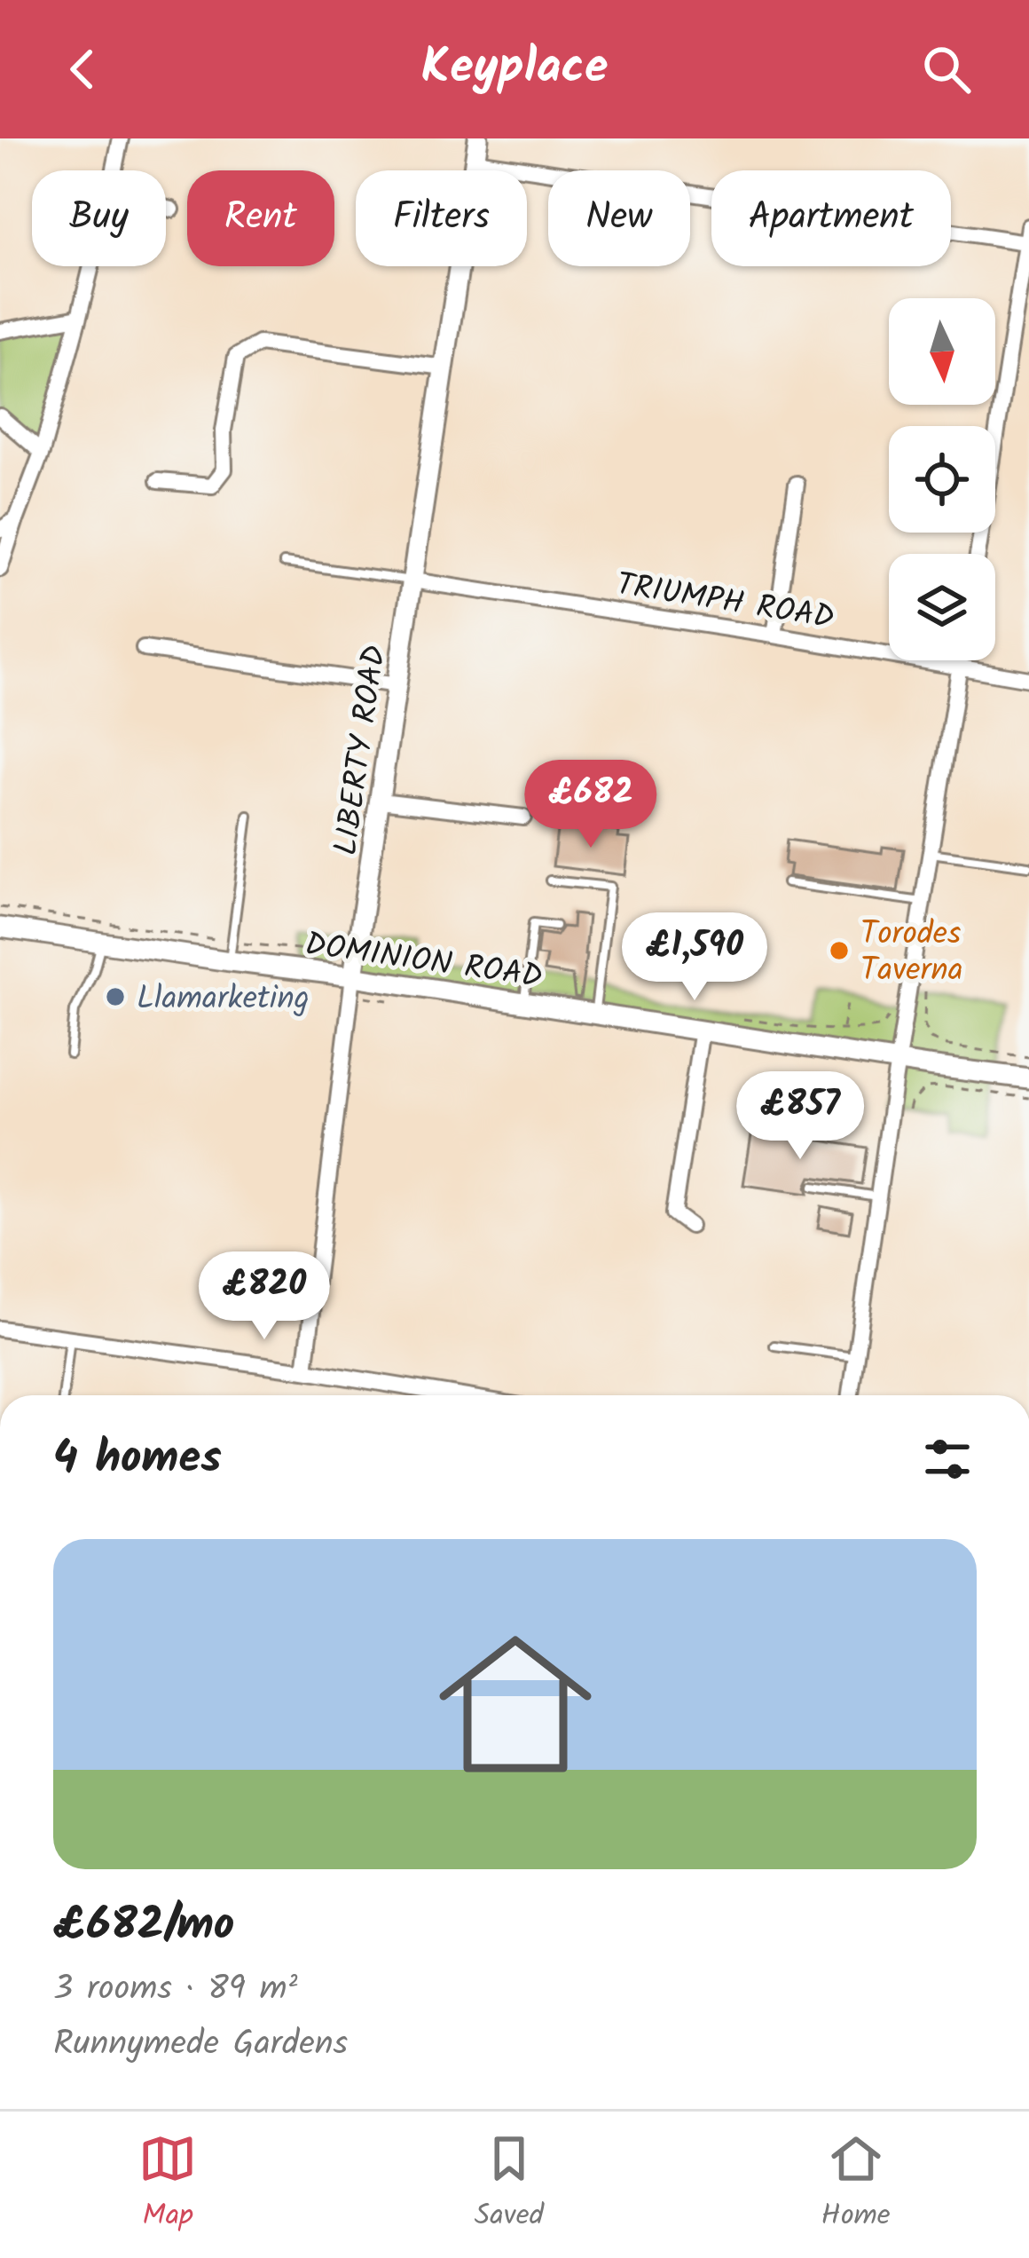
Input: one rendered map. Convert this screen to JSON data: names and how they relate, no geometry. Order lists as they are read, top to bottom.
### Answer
{
  "streets": {
    "street": ["TRIUMPH ROAD", "LIBERTY ROAD", "DOMINION ROAD"]
  },
  "crossings": [
    ["TRIUMPH ROAD", "LIBERTY ROAD"],
    ["LIBERTY ROAD", "DOMINION ROAD"]
  ],
  "places": ["Torodes Taverna", "Llamarketing"],
  "north": "bottom",
  "page": {
    "header": "Keyplace",
    "chip": [
      "Buy",
      "Rent",
      "Filters",
      "New",
      "Apartment"
    ],
    "price": [
      "£682",
      "£1,590",
      "£857",
      "£820"
    ],
    "heading": "4 homes",
    "list": [
      {
        "name": "£682/mo",
        "note": "3 rooms · 89 m² · Runnymede Gardens"
      }
    ],
    "tabs": ["Map", "Saved", "Home"]
  }
}
